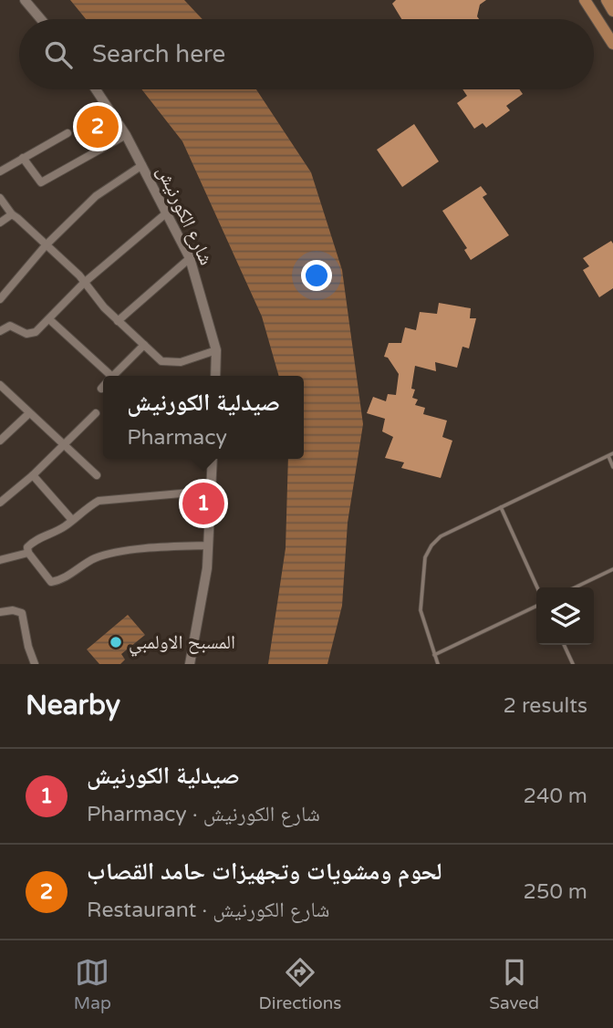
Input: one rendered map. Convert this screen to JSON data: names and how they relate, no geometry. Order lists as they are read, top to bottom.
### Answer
{
  "streets": {
    "street": ["شارع الكورنيش"]
  },
  "places": ["المسبح الاولمبي"],
  "page": {
    "search": "Search here",
    "pins": ["2", "1"],
    "popup": ["صيدلية الكورنيش", "Pharmacy"],
    "heading": ["Nearby", "2 results"],
    "list": [
      {
        "mark": "1",
        "name": "صيدلية الكورنيش",
        "note": "Pharmacy · شارع الكورنيش",
        "value": "240 m"
      },
      {
        "mark": "2",
        "name": "لحوم ومشويات وتجهيزات حامد القصاب",
        "note": "Restaurant · شارع الكورنيش",
        "value": "250 m"
      }
    ],
    "nav": ["Map", "Directions", "Saved"]
  }
}
